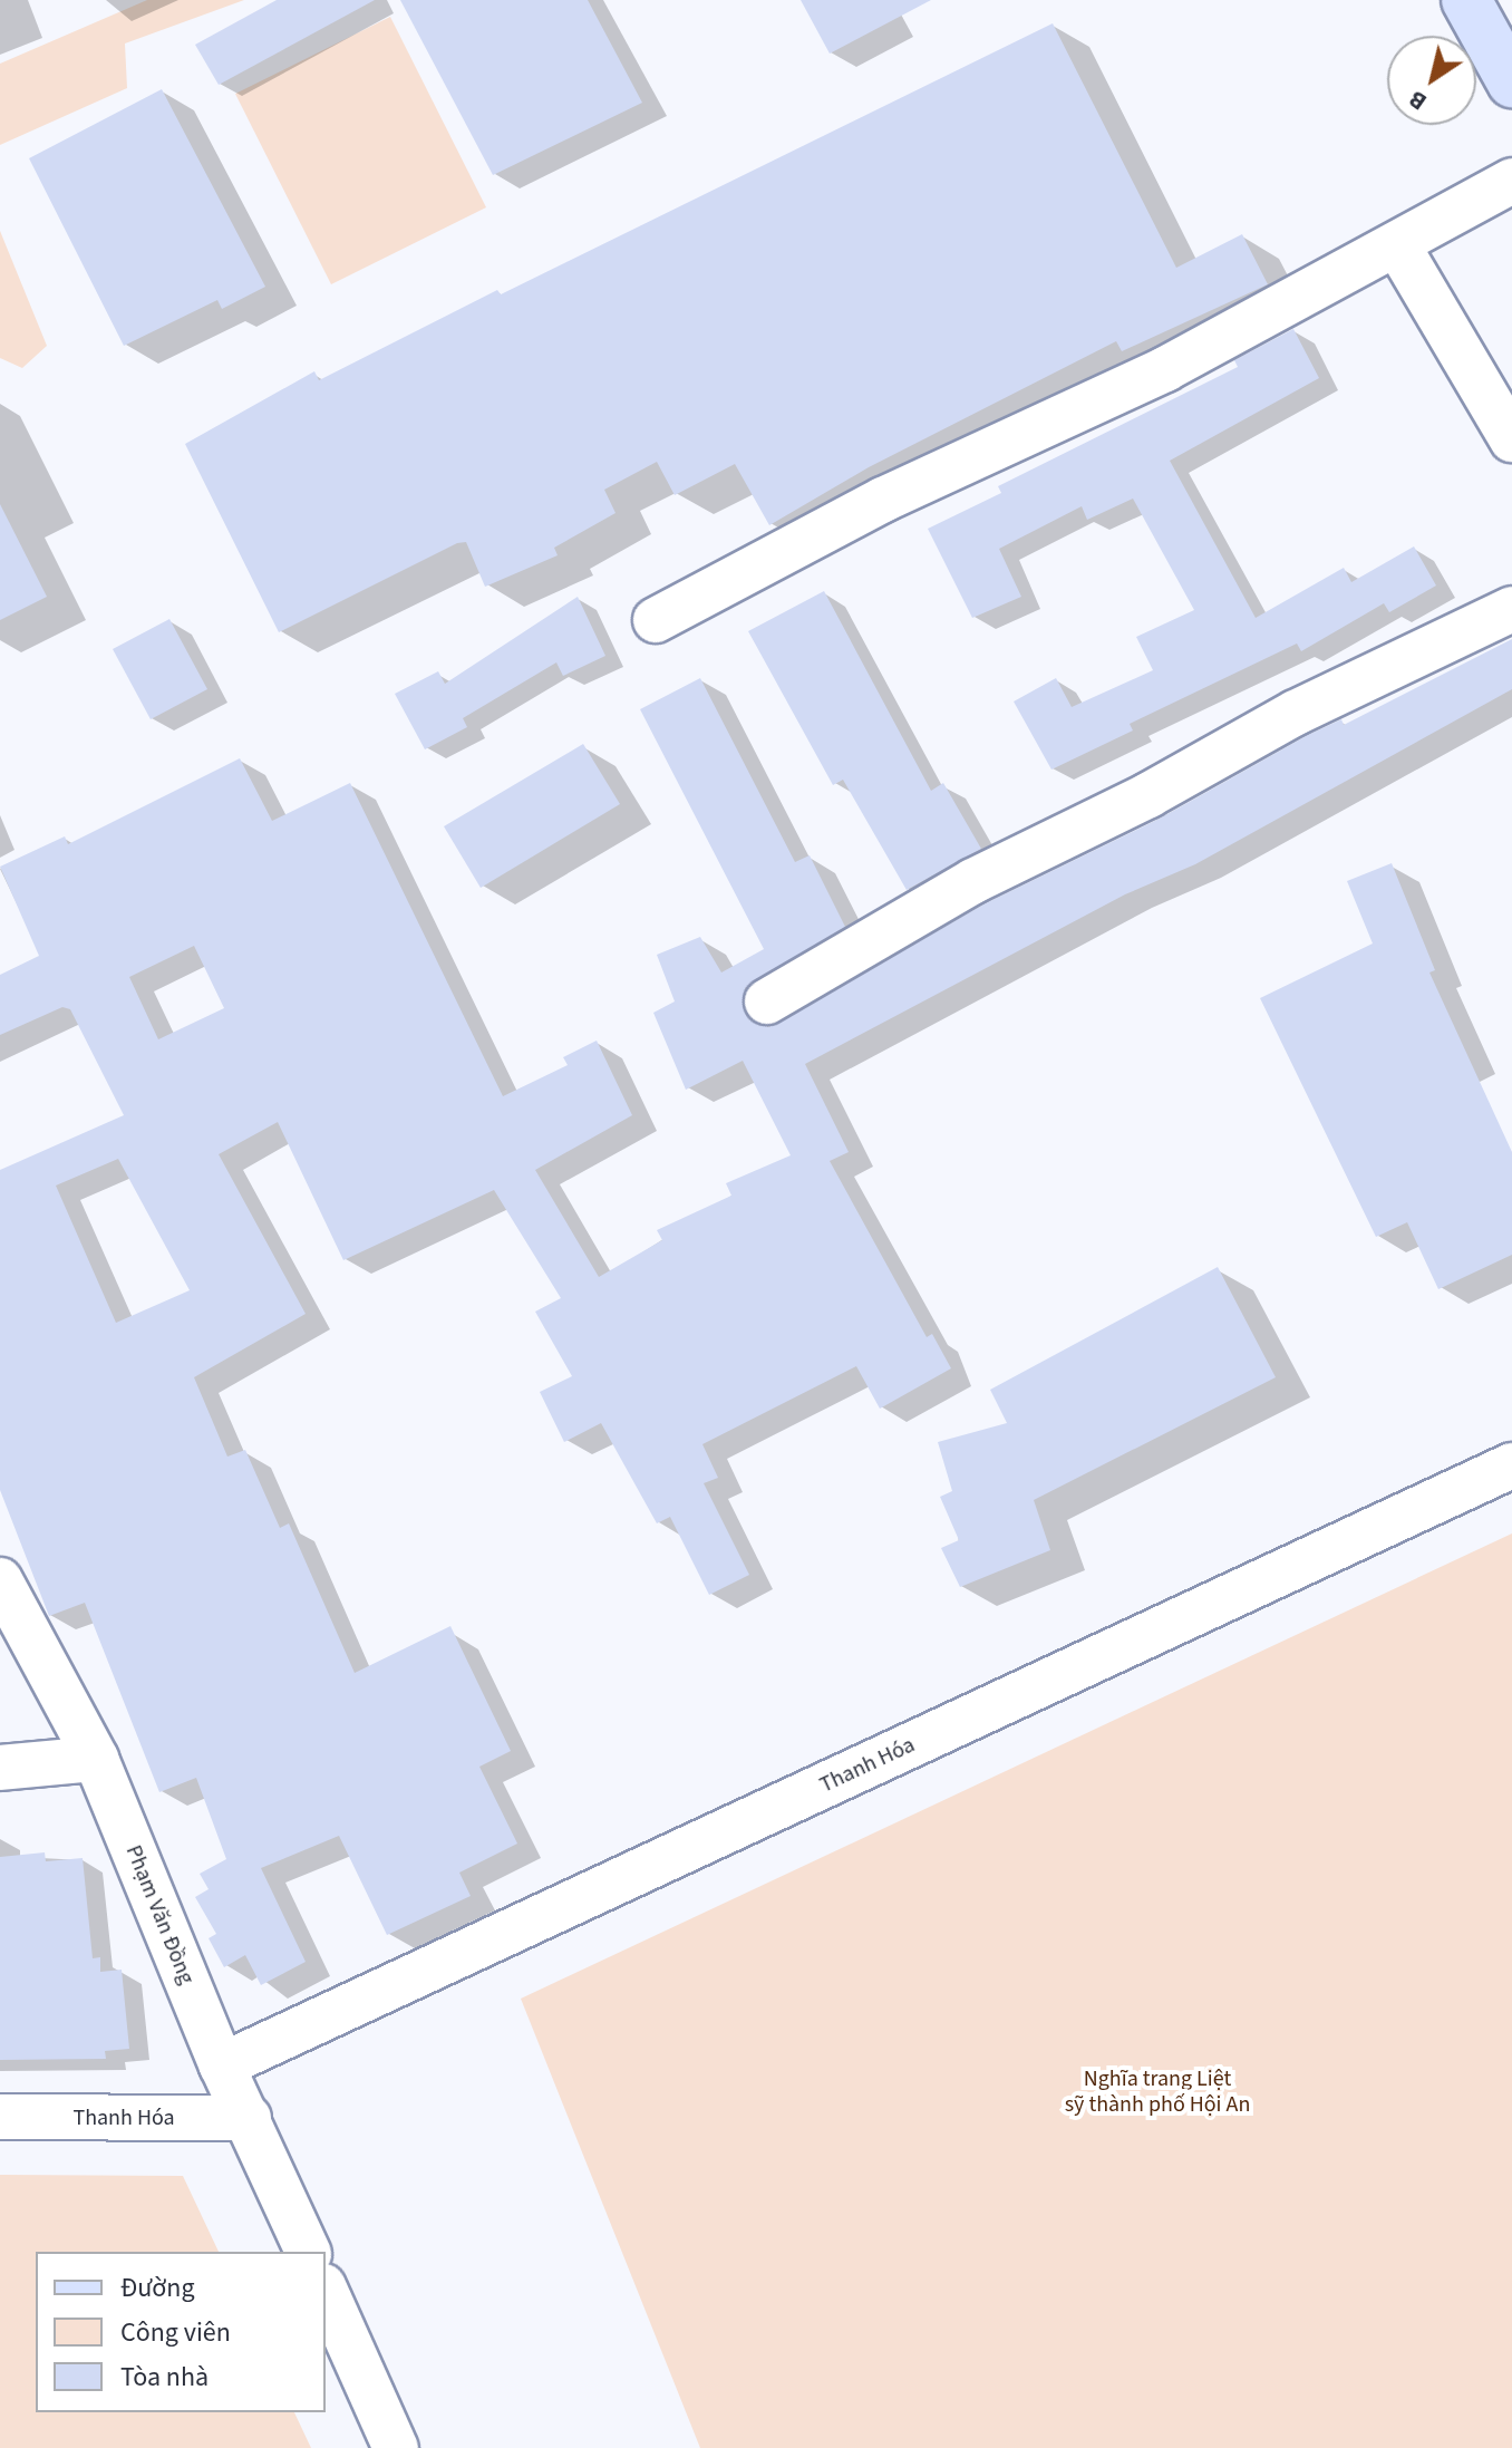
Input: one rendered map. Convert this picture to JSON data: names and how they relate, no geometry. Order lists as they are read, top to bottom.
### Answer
{
  "streets": {
    "street": ["Thanh Hóa", "Phạm Văn Đồng"]
  },
  "crossings": [
    ["Thanh Hóa", "Phạm Văn Đồng"]
  ],
  "parks": ["Nghĩa trang Liệt sỹ thành phố Hội An"],
  "legend": ["Đường", "Công viên", "Tòa nhà"],
  "north": "bottom left"
}
